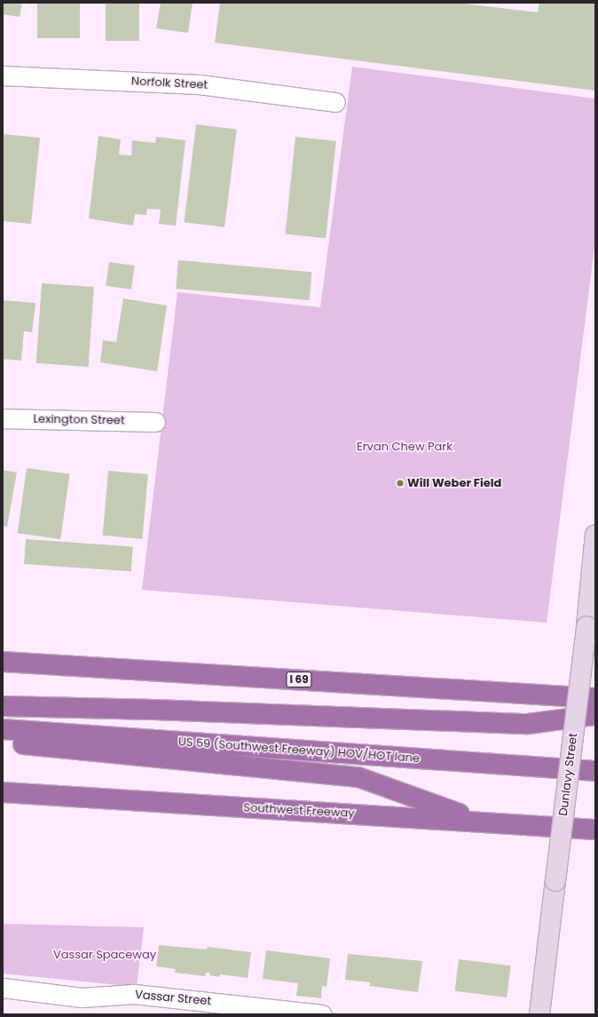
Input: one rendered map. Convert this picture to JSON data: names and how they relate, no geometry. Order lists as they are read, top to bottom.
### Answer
{
  "streets": {
    "highway": ["I 69", "US 59 (Southwest Freeway) HOV/HOT lane", "Southwest Freeway"],
    "street": [
      "Norfolk Street",
      "Lexington Street",
      "Dunlavy Street",
      "Vassar Street"
    ]
  },
  "parks": ["Ervan Chew Park", "Vassar Spaceway"],
  "places": ["Will Weber Field"]
}
